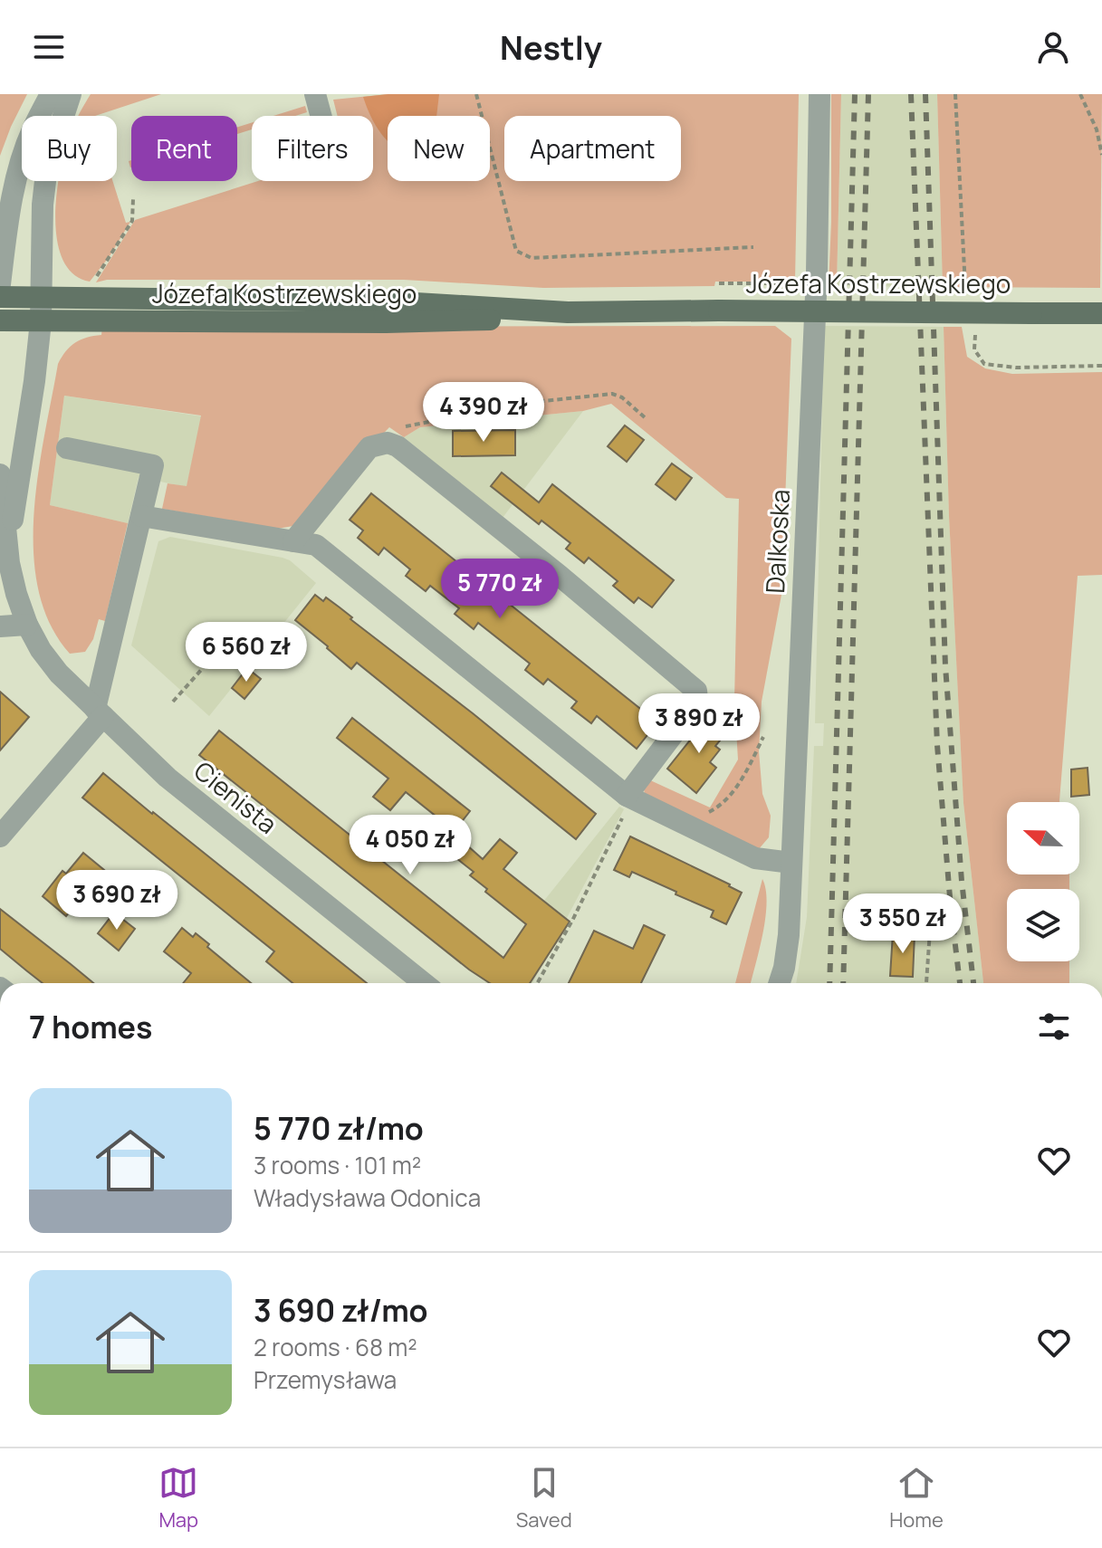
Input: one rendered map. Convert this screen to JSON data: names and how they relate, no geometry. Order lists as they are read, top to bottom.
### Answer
{
  "streets": {
    "main road": ["Józefa Kostrzewskiego"],
    "street": ["Dalkoska", "Cienista"]
  },
  "crossings": [
    ["Józefa Kostrzewskiego", "Cienista"]
  ],
  "north": "left",
  "page": {
    "header": "Nestly",
    "chip": [
      "Buy",
      "Rent",
      "Filters",
      "New",
      "Apartment"
    ],
    "price": [
      "4 390 zł",
      "5 770 zł",
      "6 560 zł",
      "3 890 zł",
      "4 050 zł",
      "3 690 zł",
      "3 550 zł"
    ],
    "heading": "7 homes",
    "list": [
      {
        "name": "5 770 zł/mo",
        "note": "3 rooms · 101 m² · Władysława Odonica"
      },
      {
        "name": "3 690 zł/mo",
        "note": "2 rooms · 68 m² · Przemysława"
      }
    ],
    "tabs": ["Map", "Saved", "Home"]
  }
}
